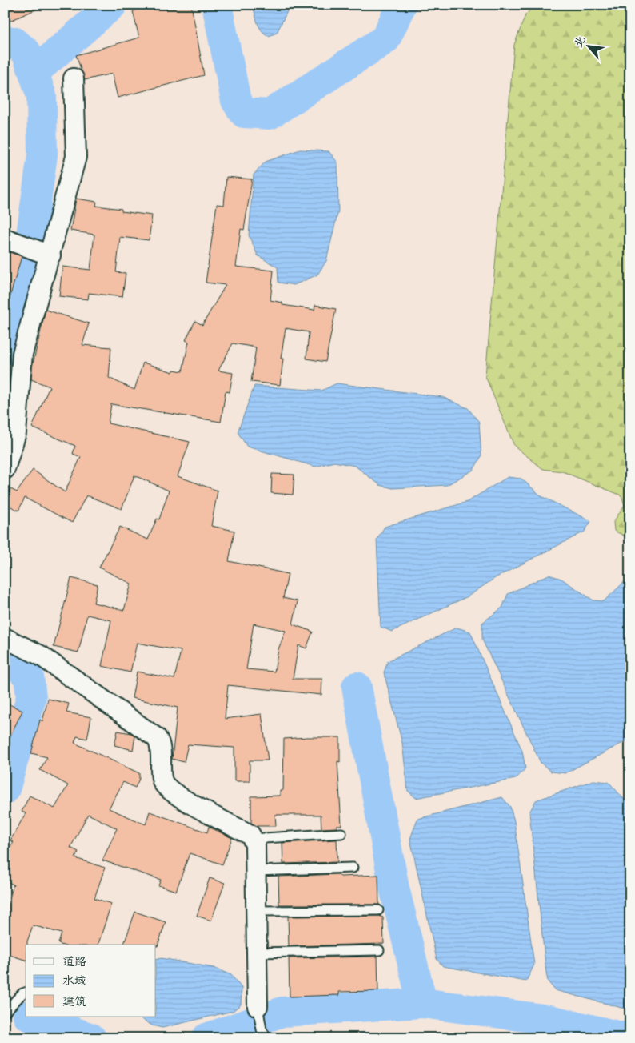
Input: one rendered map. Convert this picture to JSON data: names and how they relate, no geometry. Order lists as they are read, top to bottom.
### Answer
{
  "legend": ["道路", "水域", "建筑"],
  "north": "top left"
}
